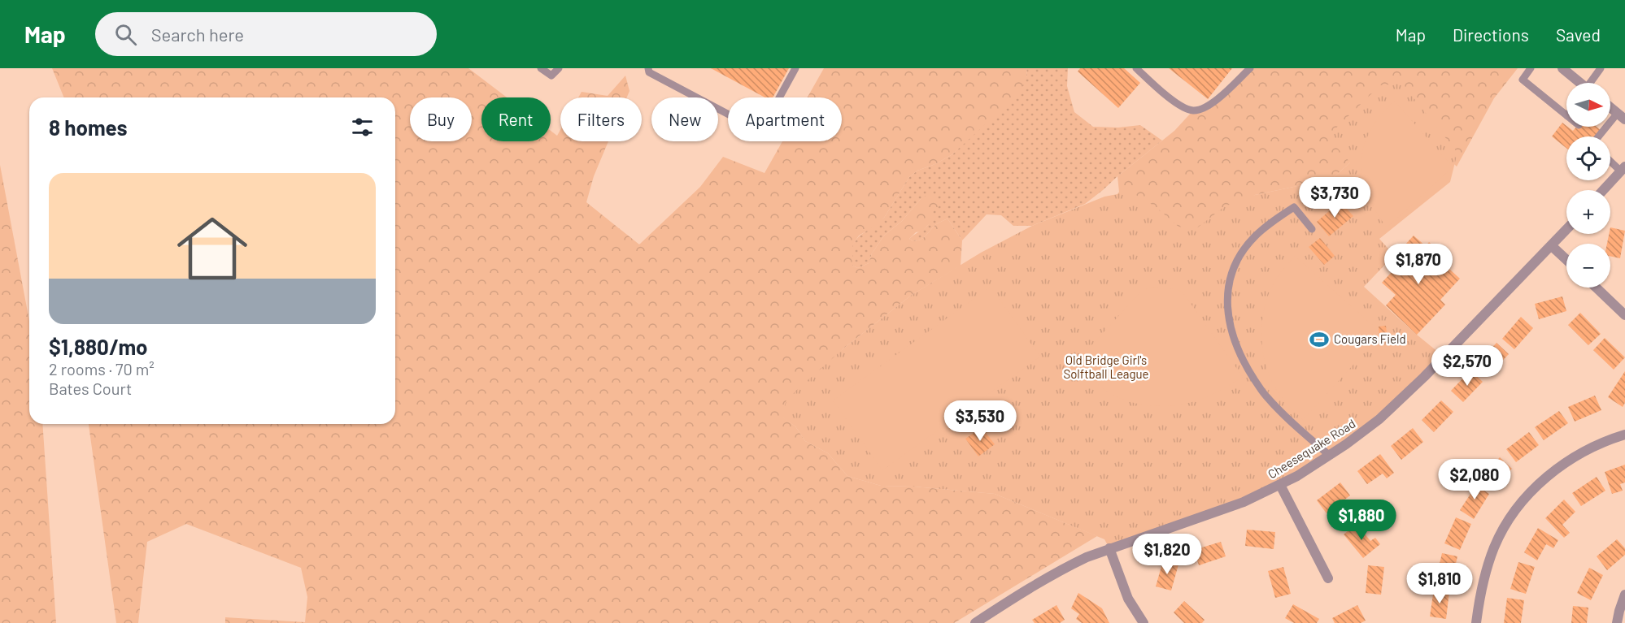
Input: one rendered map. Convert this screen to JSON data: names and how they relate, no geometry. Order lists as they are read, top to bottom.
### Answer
{
  "streets": {
    "street": ["Cheesequake Road"]
  },
  "parks": ["Old Bridge Girl's Solftball League"],
  "places": {
    "sports": ["Cougars Field"]
  },
  "north": "right",
  "page": {
    "header": "Map",
    "search": "Search here",
    "nav": ["Map", "Directions", "Saved"],
    "map_buttons": ["+", "−"],
    "chip": [
      "Buy",
      "Rent",
      "Filters",
      "New",
      "Apartment"
    ],
    "heading": "8 homes",
    "list": [
      {
        "name": "$1,880/mo",
        "note": "2 rooms · 70 m² · Bates Court"
      }
    ],
    "price": [
      "$3,730",
      "$1,870",
      "$2,570",
      "$3,530",
      "$2,080",
      "$1,880",
      "$1,820",
      "$1,810"
    ]
  }
}
